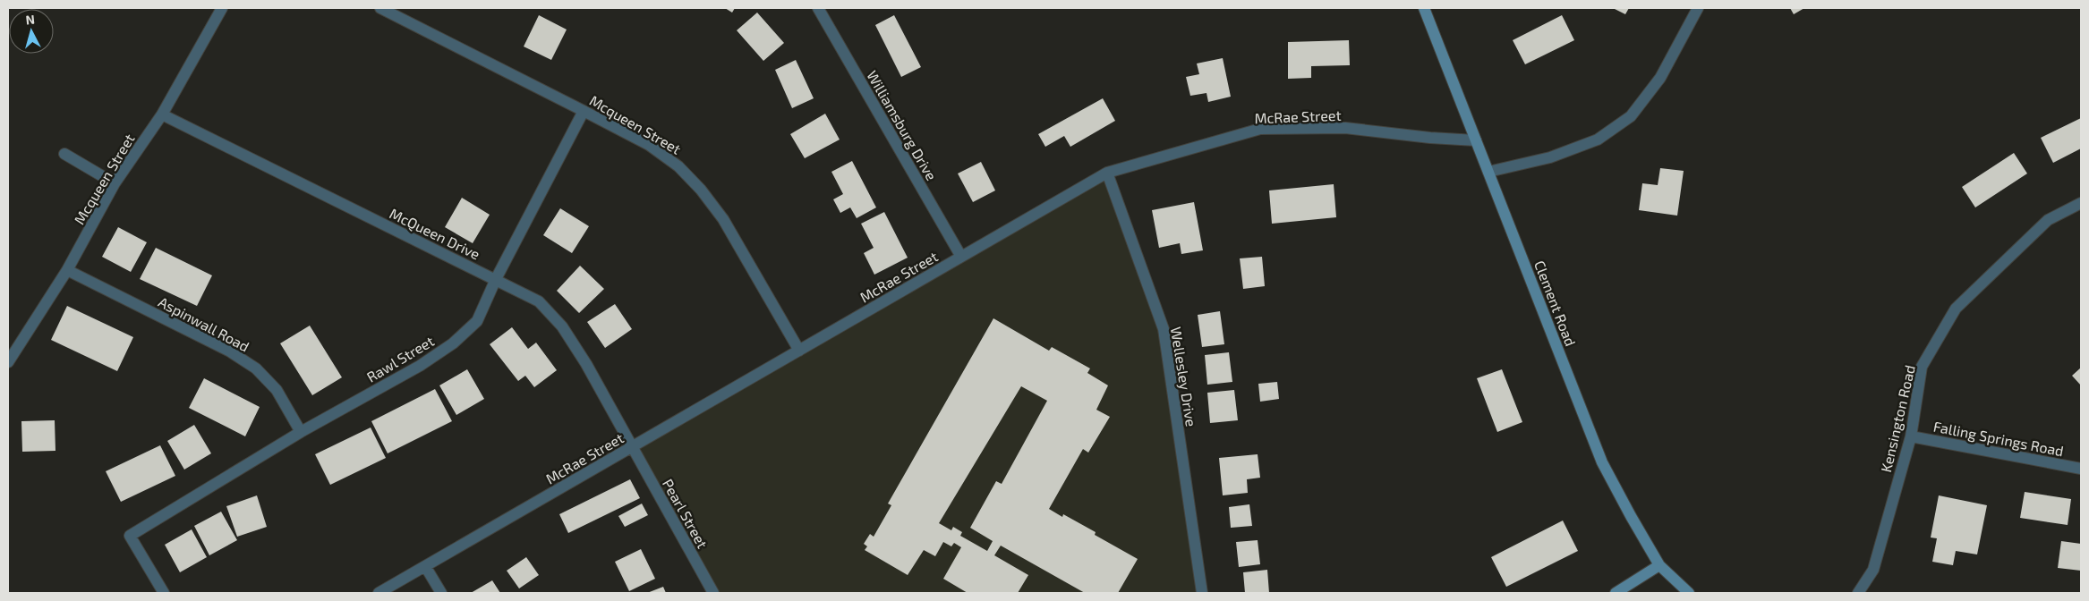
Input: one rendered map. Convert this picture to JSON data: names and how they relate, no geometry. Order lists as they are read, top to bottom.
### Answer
{
  "streets": {
    "street": [
      "McRae Street",
      "Mcqueen Street",
      "Williamsburg Drive",
      "McQueen Drive",
      "Clement Road",
      "Aspinwall Road",
      "Rawl Street",
      "Wellesley Drive",
      "Kensington Road",
      "Falling Springs Road",
      "Pearl Street"
    ]
  },
  "crossings": [
    ["McRae Street", "Mcqueen Street"],
    ["McRae Street", "Williamsburg Drive"],
    ["McRae Street", "McQueen Drive"],
    ["McRae Street", "Clement Road"],
    ["McRae Street", "Wellesley Drive"],
    ["McRae Street", "Pearl Street"],
    ["Mcqueen Street", "McQueen Drive"],
    ["Mcqueen Street", "Aspinwall Road"],
    ["Mcqueen Street", "Rawl Street"],
    ["McQueen Drive", "Rawl Street"],
    ["McQueen Drive", "Pearl Street"],
    ["Aspinwall Road", "Rawl Street"],
    ["Kensington Road", "Falling Springs Road"]
  ],
  "north": "top"
}
